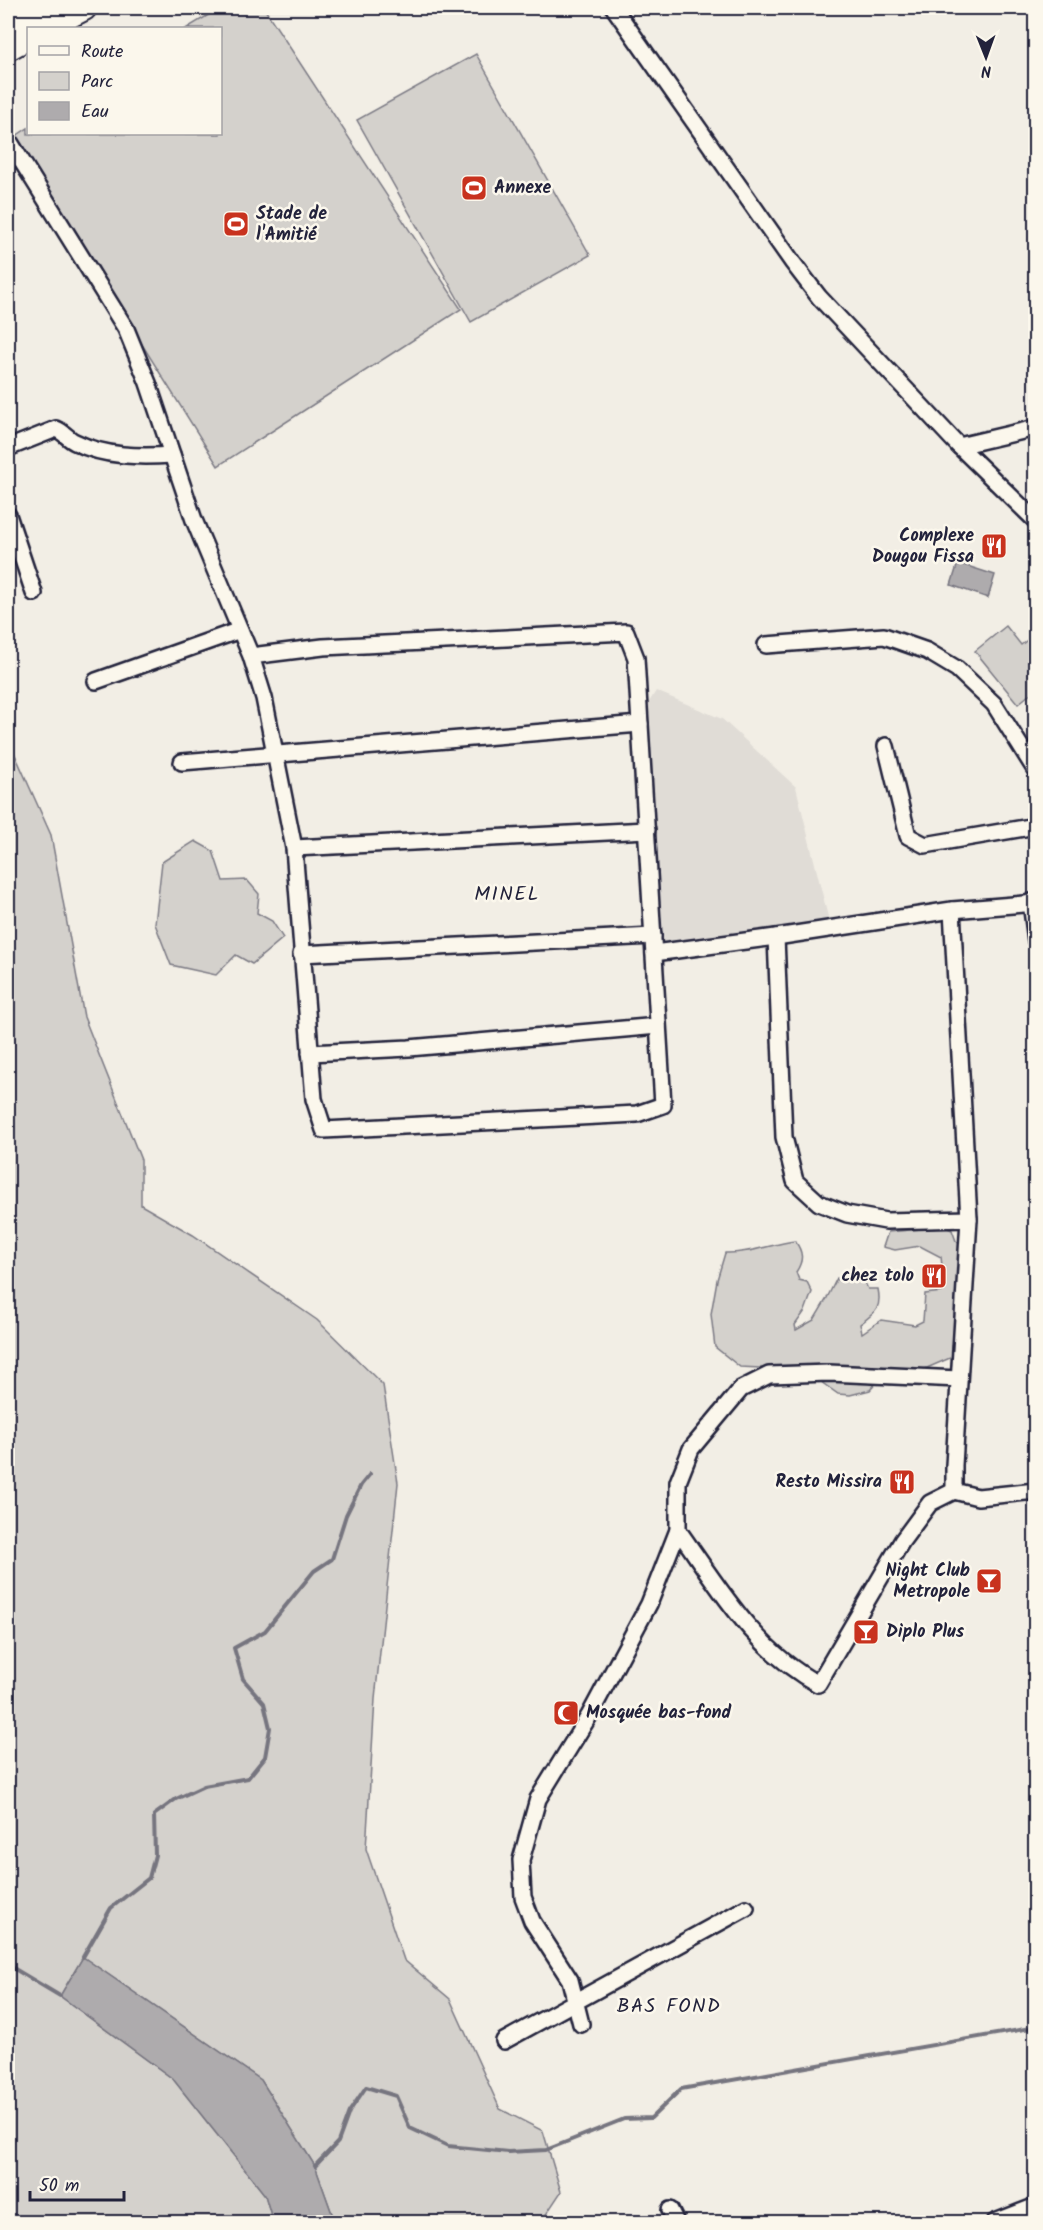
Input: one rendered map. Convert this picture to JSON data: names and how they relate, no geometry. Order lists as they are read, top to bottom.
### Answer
{
  "districts": ["MINEL", "BAS FOND"],
  "places": {
    "sports": ["Annexe", "Stade de l'Amitié"],
    "restaurant": ["Complexe Dougou Fissa", "chez tolo", "Resto Missira"],
    "bar": ["Night Club Metropole", "Diplo Plus"],
    "mosque": ["Mosquée bas-fond"]
  },
  "legend": ["Route", "Parc", "Eau"],
  "scale_bar": "50 m",
  "north": "bottom"
}
